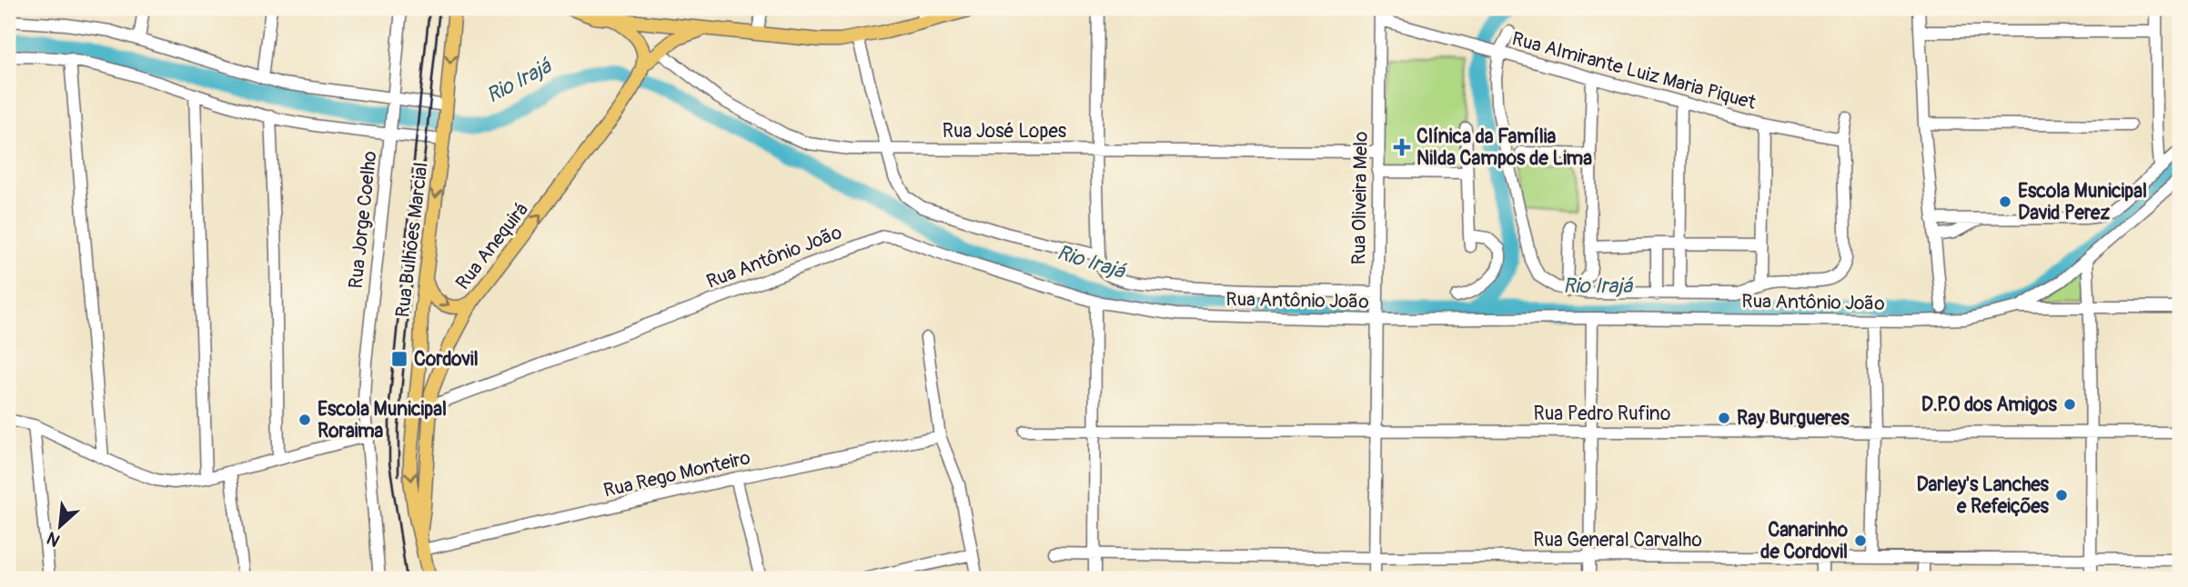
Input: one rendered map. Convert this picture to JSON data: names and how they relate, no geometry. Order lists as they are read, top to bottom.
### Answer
{
  "streets": {
    "main road": ["Rua Bulhões Marcial", "Rua Anequirá"],
    "street": [
      "Rua Almirante Luiz Maria Piquet",
      "Rua José Lopes",
      "Rua Oliveira Melo",
      "Rua Jorge Coelho",
      "Rua Antônio João",
      "Rua Pedro Rufino",
      "Rua Rego Monteiro",
      "Rua General Carvalho"
    ]
  },
  "crossings": [
    ["Rua Almirante Luiz Maria Piquet", "Rua Oliveira Melo"],
    ["Rua Almirante Luiz Maria Piquet", "Rua Antônio João"],
    ["Rua José Lopes", "Rua Oliveira Melo"],
    ["Rua José Lopes", "Rua Anequirá"],
    ["Rua Oliveira Melo", "Rua Antônio João"],
    ["Rua Oliveira Melo", "Rua Pedro Rufino"],
    ["Rua Oliveira Melo", "Rua General Carvalho"],
    ["Rua Bulhões Marcial", "Rua Anequirá"],
    ["Rua Bulhões Marcial", "Rua Rego Monteiro"],
    ["Rua Anequirá", "Rua Antônio João"]
  ],
  "one_way": ["Rua Bulhões Marcial", "Rua Anequirá"],
  "water": ["Rio Irajá"],
  "places": {
    "health": ["Clínica da Família Nilda Campos de Lima"],
    "other": [
      "Escola Municipal David Perez",
      "D.P.O dos Amigos",
      "Ray Burgueres",
      "Escola Municipal Roraima",
      "Darley's Lanches e Refeições",
      "Canarinho de Cordovil"
    ],
    "transit": ["Cordovil"]
  },
  "north": "bottom left"
}
